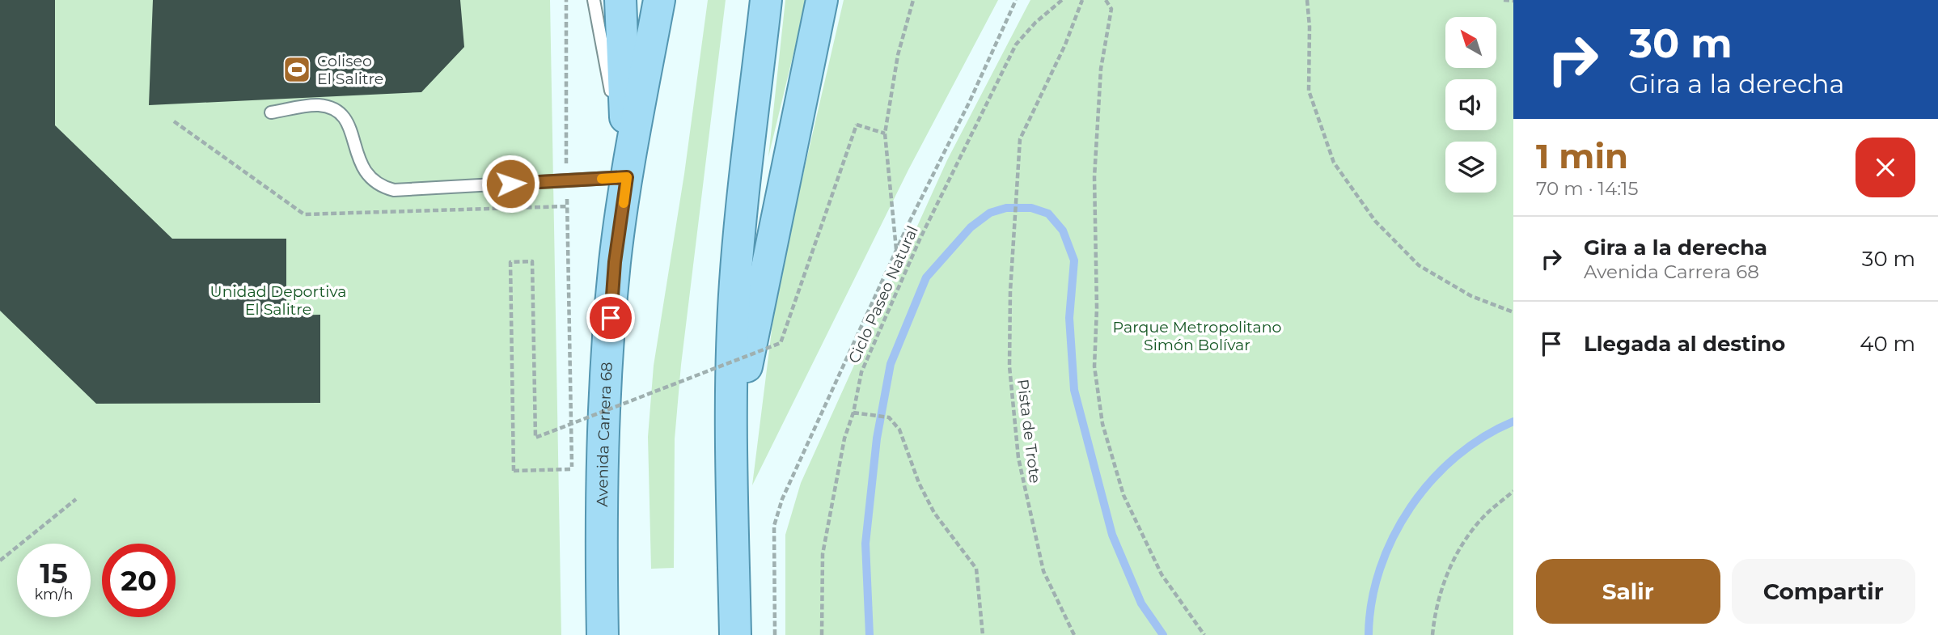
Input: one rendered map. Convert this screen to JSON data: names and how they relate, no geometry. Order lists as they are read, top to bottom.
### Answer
{
  "streets": {
    "main road": ["Avenida Carrera 68"],
    "path": ["Ciclo Paseo Natural", "Pista de Trote"]
  },
  "parks": ["Unidad Deportiva El Salitre", "Parque Metropolitano Simón Bolívar"],
  "places": {
    "sports": ["Coliseo El Salitre"]
  },
  "north": "top left",
  "page": {
    "turn": ["30 m", "Gira a la derecha"],
    "heading": ["1 min", "70 m · 14:15"],
    "list": [
      {
        "name": "Gira a la derecha",
        "note": "Avenida Carrera 68",
        "value": "30 m"
      },
      {
        "name": "Llegada al destino",
        "value": "40 m"
      }
    ],
    "speed": "15 km/h",
    "limit": "20",
    "buttons": ["Salir", "Compartir"]
  }
}
